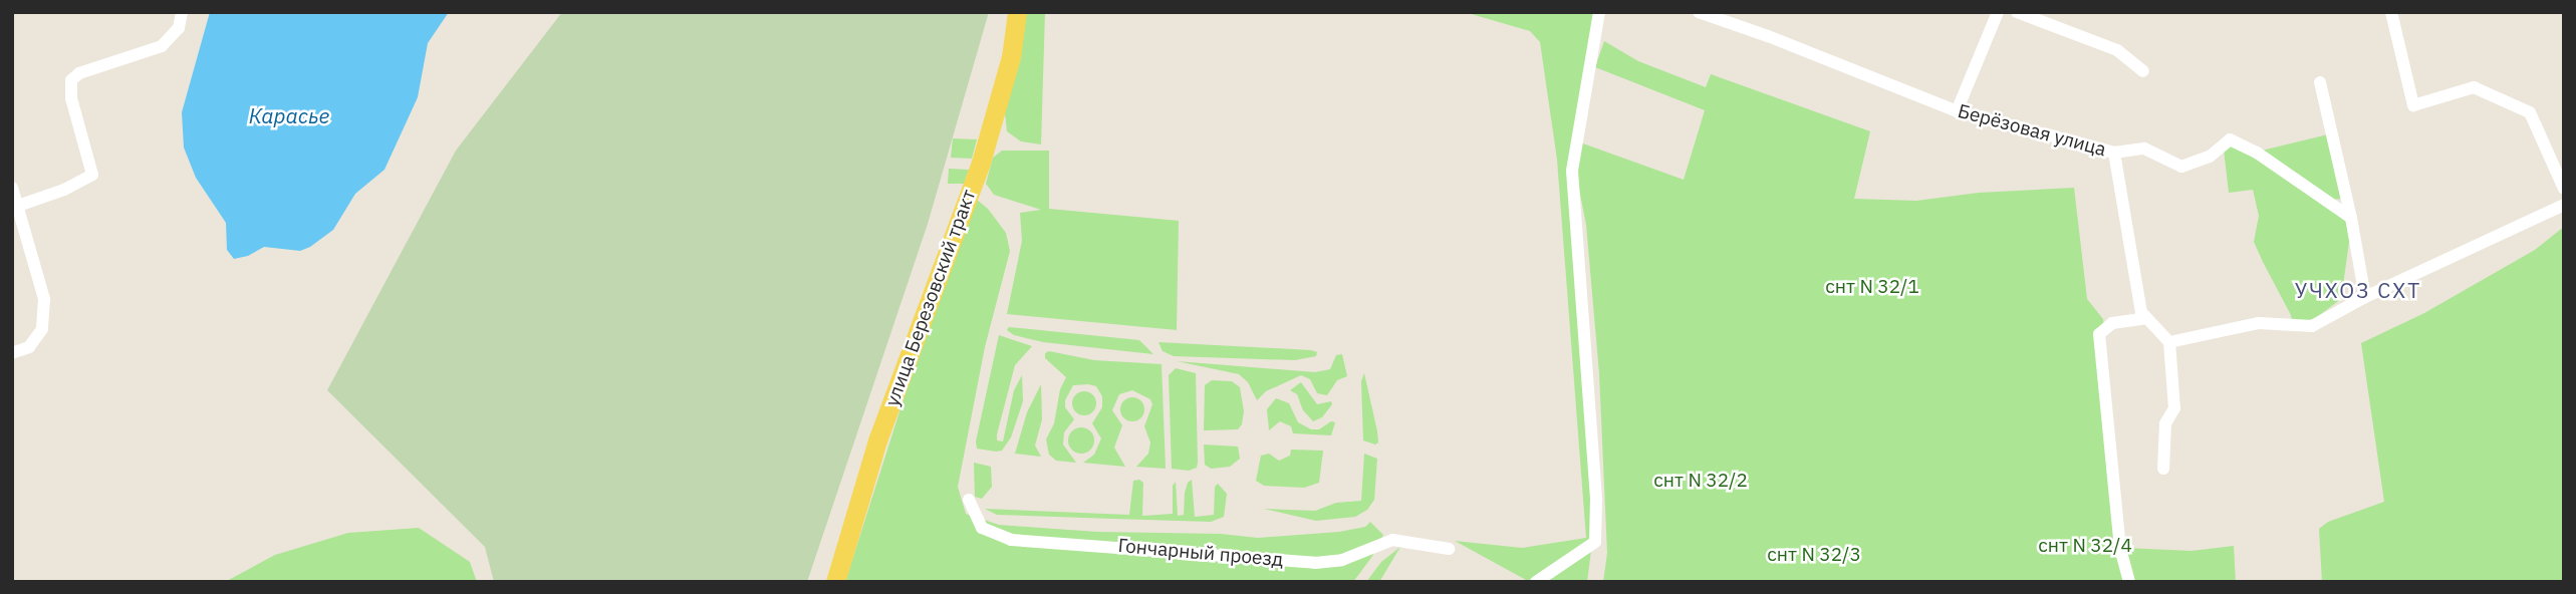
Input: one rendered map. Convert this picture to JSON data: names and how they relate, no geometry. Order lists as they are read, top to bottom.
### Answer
{
  "streets": {
    "main road": ["улица Березовский тракт"],
    "street": ["Берёзовая улица", "Гончарный проезд"]
  },
  "districts": ["УЧХОЗ СХТ"],
  "water": ["Карасье"],
  "parks": [
    "снт N 32/1",
    "снт N 32/2",
    "снт N 32/4",
    "снт N 32/3"
  ]
}
